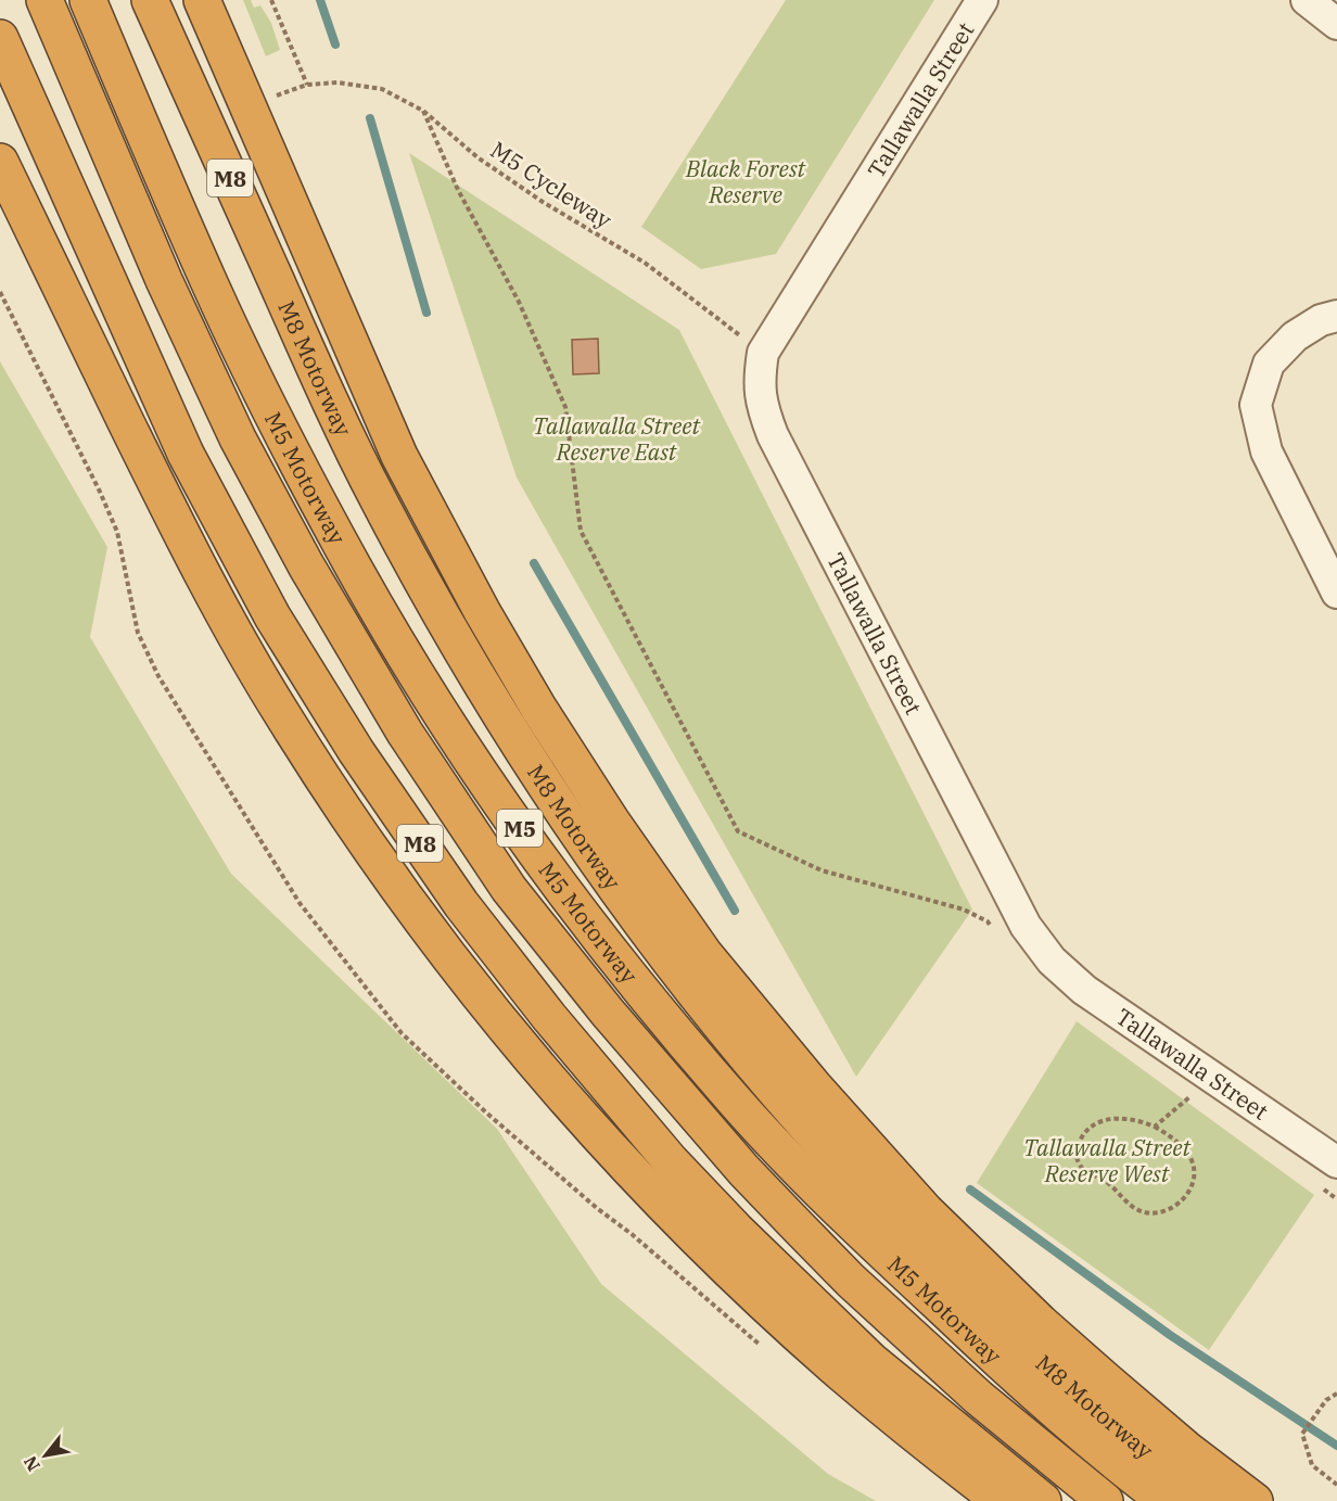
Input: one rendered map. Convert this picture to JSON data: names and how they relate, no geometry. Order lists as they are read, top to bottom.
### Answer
{
  "streets": {
    "highway": [
      "M8",
      "M8 Motorway",
      "M5 Motorway",
      "M5"
    ],
    "street": ["Tallawalla Street"],
    "path": ["M5 Cycleway"]
  },
  "crossings": [
    ["Tallawalla Street", "M5 Cycleway"]
  ],
  "parks": ["Black Forest Reserve", "Tallawalla Street Reserve East", "Tallawalla Street Reserve West"],
  "north": "bottom left"
}
